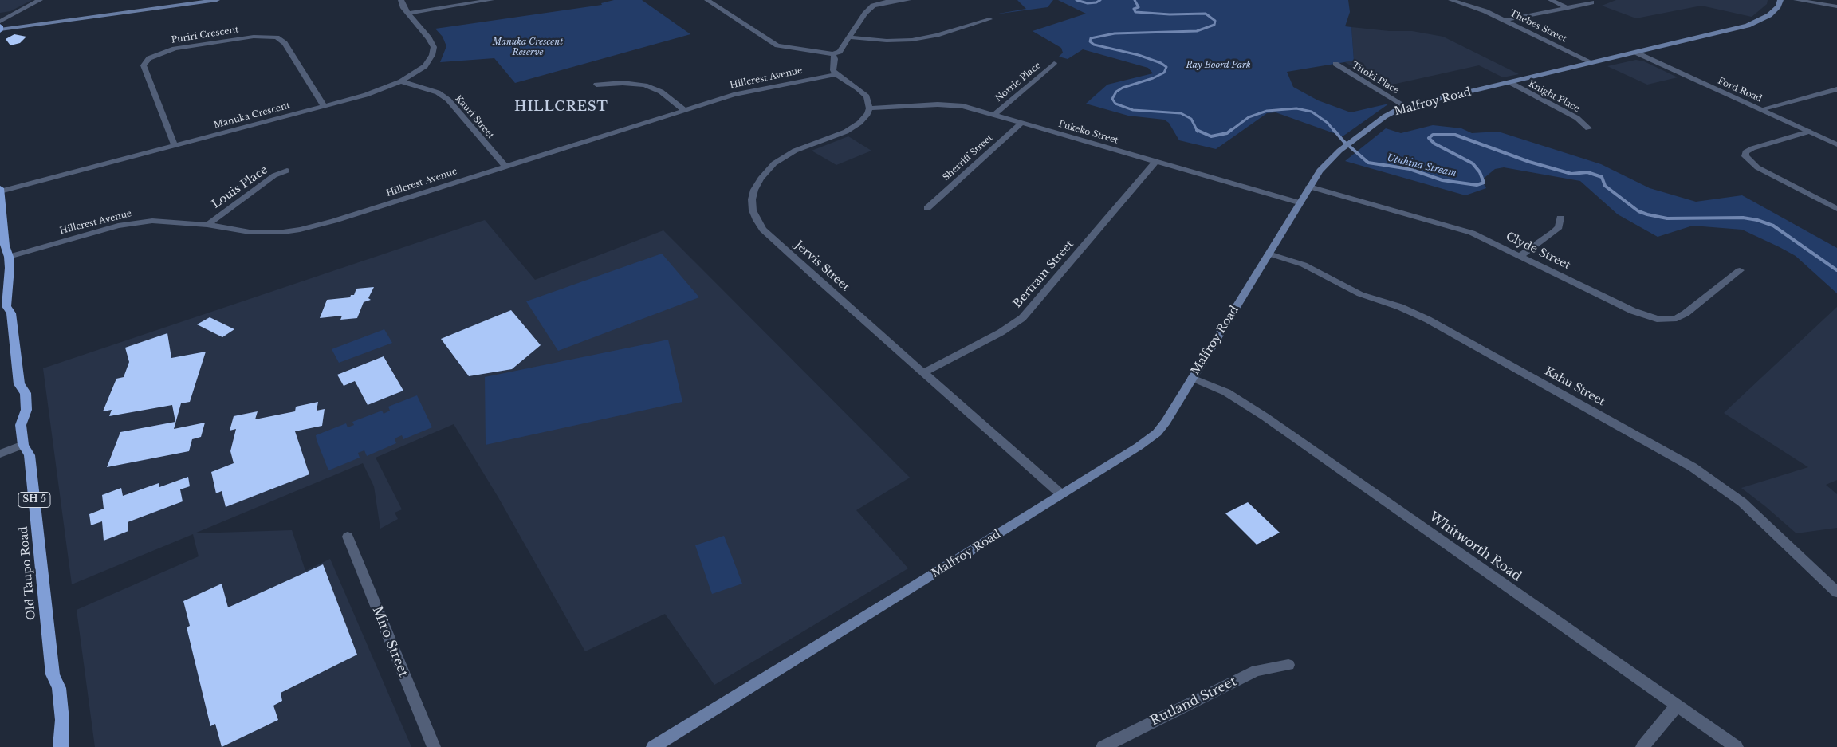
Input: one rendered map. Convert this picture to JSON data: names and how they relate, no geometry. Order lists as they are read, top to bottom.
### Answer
{
  "streets": {
    "highway": ["SH 5", "Old Taupo Road"],
    "main road": ["Malfroy Road"],
    "street": [
      "Thebes Street",
      "Puriri Crescent",
      "Hillcrest Avenue",
      "Titoki Place",
      "Norrie Place",
      "Ford Road",
      "Knight Place",
      "Manuka Crescent",
      "Kauri Street",
      "Pukeko Street",
      "Sherriff Street",
      "Louis Place",
      "Clyde Street",
      "Jervis Street",
      "Bertram Street",
      "Kahu Street",
      "Whitworth Road",
      "Miro Street",
      "Rutland Street"
    ]
  },
  "crossings": [
    ["Thebes Street", "Malfroy Road"],
    ["Puriri Crescent", "Manuka Crescent"],
    ["Hillcrest Avenue", "Kauri Street"],
    ["Hillcrest Avenue", "Louis Place"],
    ["Hillcrest Avenue", "Old Taupo Road"],
    ["Titoki Place", "Malfroy Road"],
    ["Norrie Place", "Pukeko Street"],
    ["Ford Road", "Malfroy Road"],
    ["Knight Place", "Malfroy Road"],
    ["Malfroy Road", "Pukeko Street"],
    ["Malfroy Road", "Clyde Street"],
    ["Malfroy Road", "Jervis Street"],
    ["Malfroy Road", "Kahu Street"],
    ["Malfroy Road", "Whitworth Road"],
    ["Manuka Crescent", "Kauri Street"],
    ["Manuka Crescent", "Old Taupo Road"],
    ["Pukeko Street", "Sherriff Street"],
    ["Pukeko Street", "Jervis Street"],
    ["Pukeko Street", "Bertram Street"],
    ["Jervis Street", "Bertram Street"]
  ],
  "districts": ["HILLCREST"],
  "water": ["Utuhina Stream"],
  "parks": ["Manuka Crescent Reserve", "Ray Boord Park"]
}
